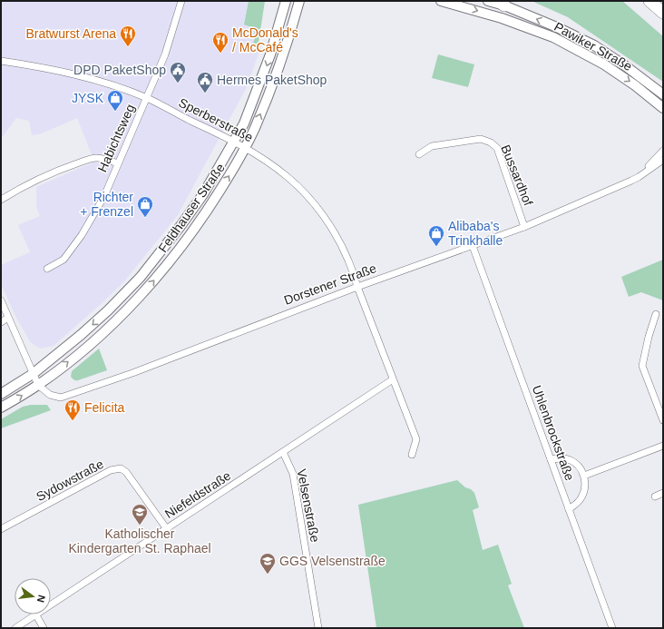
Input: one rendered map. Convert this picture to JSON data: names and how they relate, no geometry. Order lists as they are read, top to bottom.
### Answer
{
  "streets": {
    "main road": ["Pawiker Straße", "Feldhauser Straße"],
    "street": [
      "Sperberstraße",
      "Habichtsweg",
      "Bussardhof",
      "Dorstener Straße",
      "Uhlenbrockstraße",
      "Sydowstraße",
      "Niefeldstraße",
      "Velsenstraße"
    ]
  },
  "crossings": [
    ["Sperberstraße", "Habichtsweg"],
    ["Sperberstraße", "Feldhauser Straße"],
    ["Sperberstraße", "Dorstener Straße"],
    ["Bussardhof", "Dorstener Straße"],
    ["Feldhauser Straße", "Dorstener Straße"],
    ["Dorstener Straße", "Uhlenbrockstraße"],
    ["Sydowstraße", "Niefeldstraße"],
    ["Niefeldstraße", "Velsenstraße"]
  ],
  "places": {
    "restaurant": ["Bratwurst Arena", "McDonald's / McCafé", "Felicita"],
    "public building": ["DPD PaketShop", "Hermes PaketShop"],
    "shop": ["JYSK", "Richter + Frenzel", "Alibaba's Trinkhalle"],
    "school or university": ["Katholischer Kindergarten St. Raphael", "GGS Velsenstraße"]
  },
  "north": "right"
}
